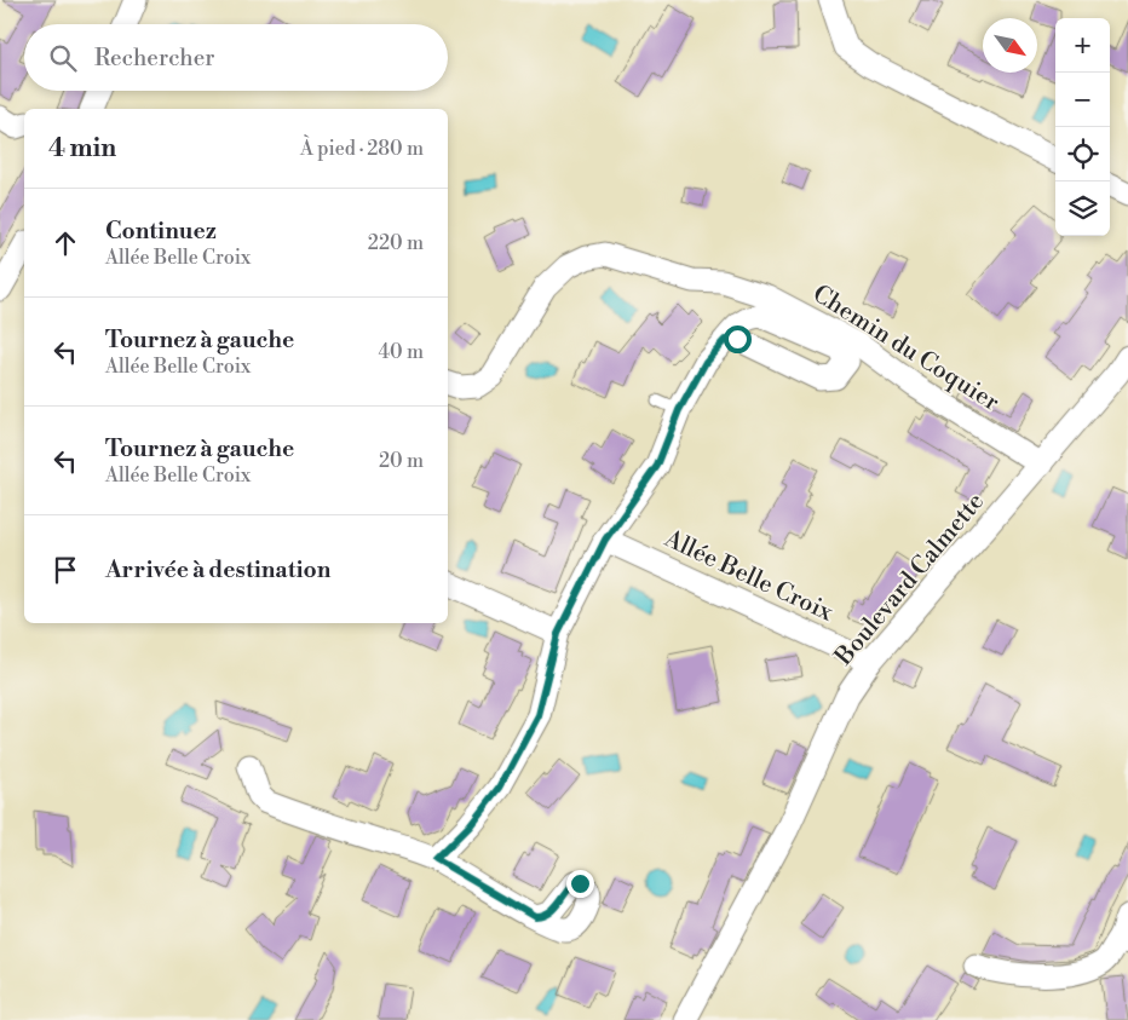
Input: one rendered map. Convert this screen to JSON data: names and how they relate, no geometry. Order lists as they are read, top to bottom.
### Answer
{
  "streets": {
    "street": ["Chemin du Coquier", "Allée Belle Croix", "Boulevard Calmette"]
  },
  "crossings": [
    ["Chemin du Coquier", "Boulevard Calmette"],
    ["Allée Belle Croix", "Boulevard Calmette"]
  ],
  "north": "bottom right",
  "page": {
    "map_buttons": ["+", "−"],
    "search": "Rechercher",
    "heading": ["4 min", "À pied · 280 m"],
    "list": [
      ["Continuez", "Allée Belle Croix", "220 m"],
      ["Tournez à gauche", "Allée Belle Croix", "40 m"],
      ["Tournez à gauche", "Allée Belle Croix", "20 m"],
      "Arrivée à destination"
    ]
  }
}
